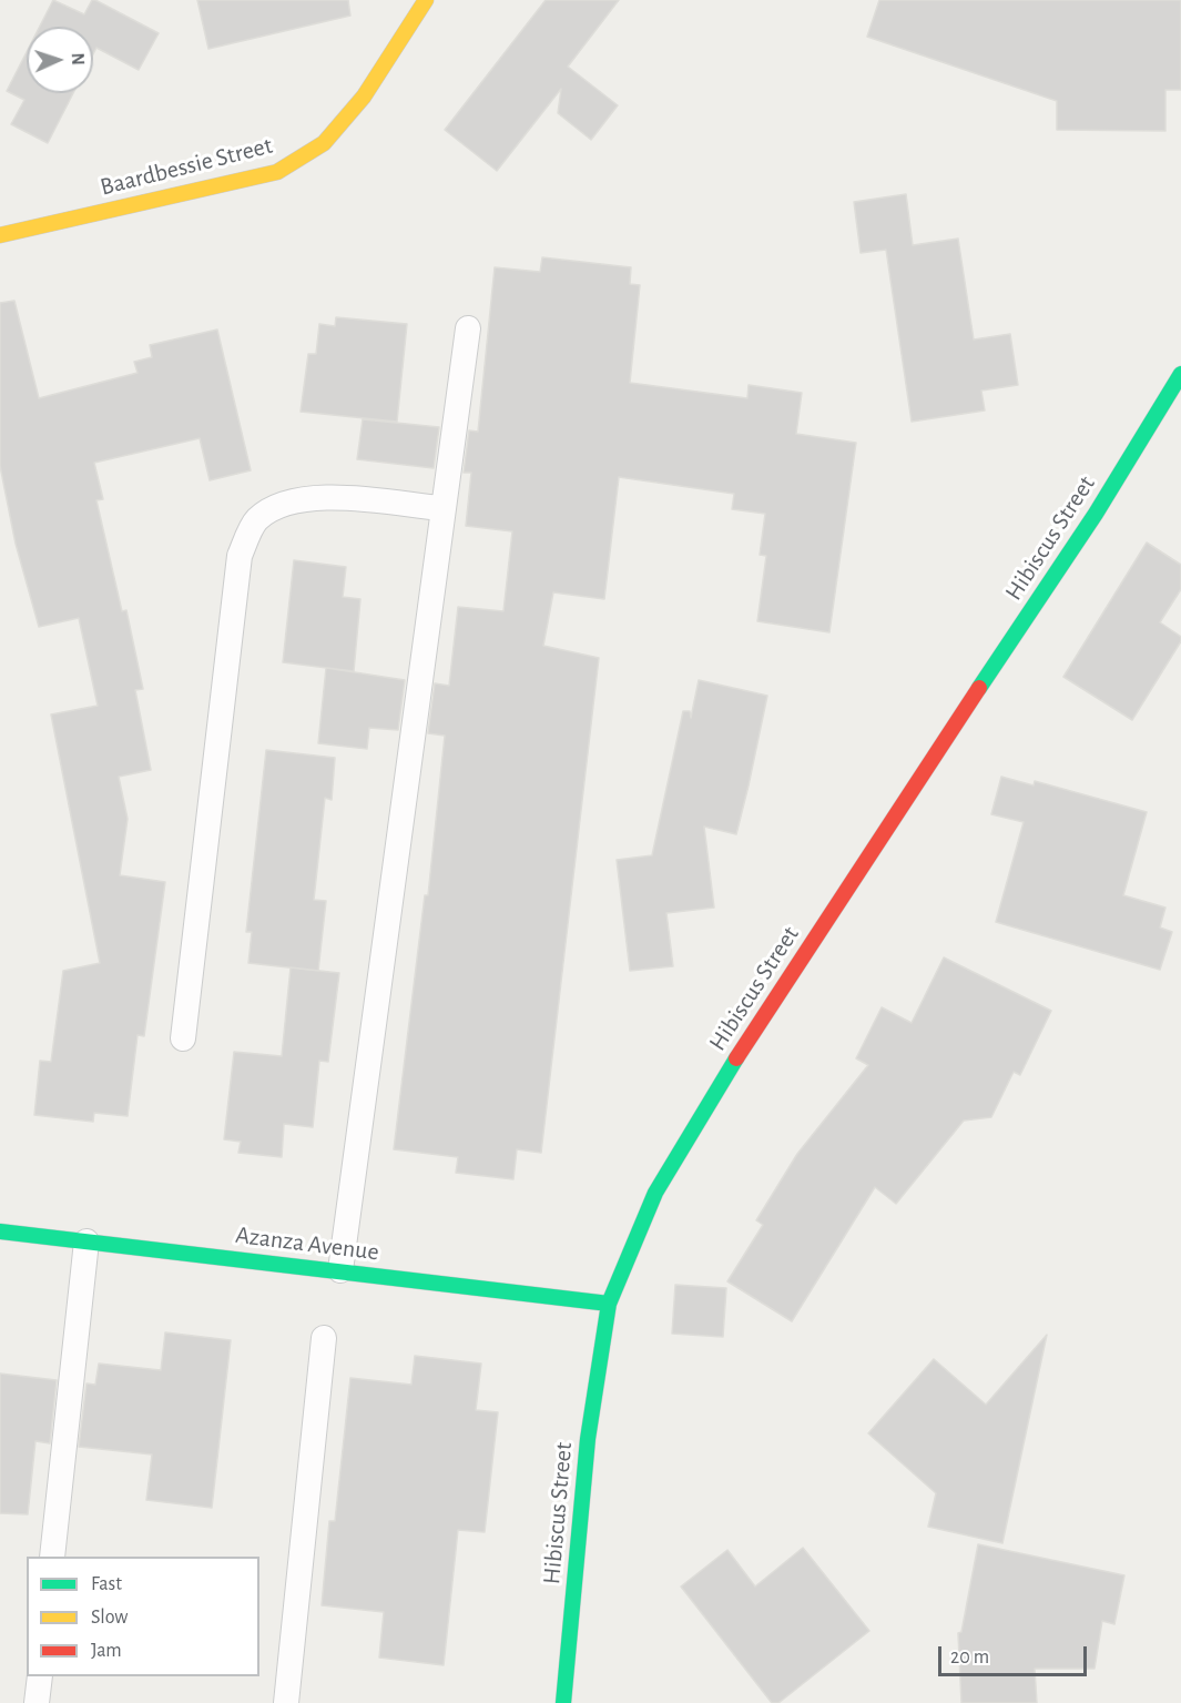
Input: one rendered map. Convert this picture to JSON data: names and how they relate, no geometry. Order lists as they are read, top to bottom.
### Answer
{
  "streets": {
    "street": ["Baardbessie Street", "Hibiscus Street", "Azanza Avenue"]
  },
  "crossings": [
    ["Hibiscus Street", "Azanza Avenue"]
  ],
  "legend": ["Fast", "Slow", "Jam"],
  "scale_bar": "20 m",
  "north": "right"
}
